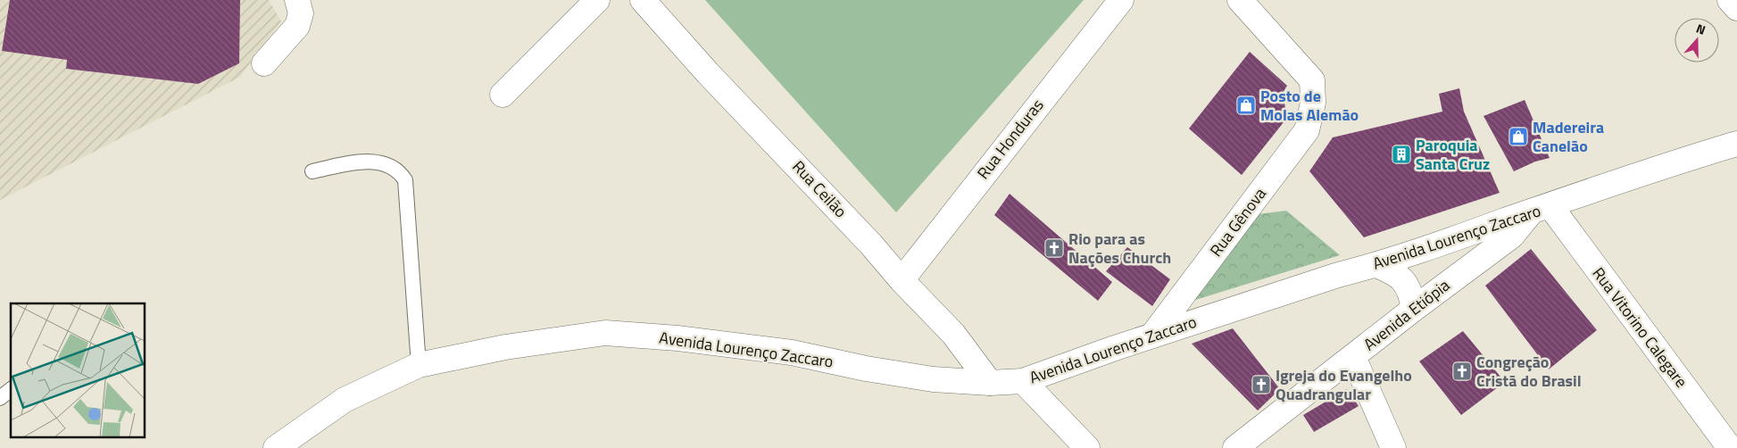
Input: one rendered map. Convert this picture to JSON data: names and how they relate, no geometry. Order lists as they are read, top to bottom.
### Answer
{
  "streets": {
    "street": [
      "Rua Honduras",
      "Rua Ceilão",
      "Rua Gênova",
      "Avenida Lourenço Zaccaro",
      "Avenida Etiópia",
      "Rua Vitorino Calegare"
    ]
  },
  "crossings": [
    ["Rua Honduras", "Rua Ceilão"],
    ["Rua Ceilão", "Avenida Lourenço Zaccaro"],
    ["Rua Gênova", "Avenida Lourenço Zaccaro"],
    ["Avenida Lourenço Zaccaro", "Avenida Etiópia"],
    ["Avenida Lourenço Zaccaro", "Rua Vitorino Calegare"],
    ["Avenida Etiópia", "Rua Vitorino Calegare"]
  ],
  "places": {
    "shop": ["Posto de Molas Alemão", "Madereira Canelão"],
    "building": ["Paroquia Santa Cruz"],
    "church": ["Rio para as Nações Church", "Congreção Cristã do Brasil", "Igreja do Evangelho Quadrangular"]
  },
  "north": "top"
}
